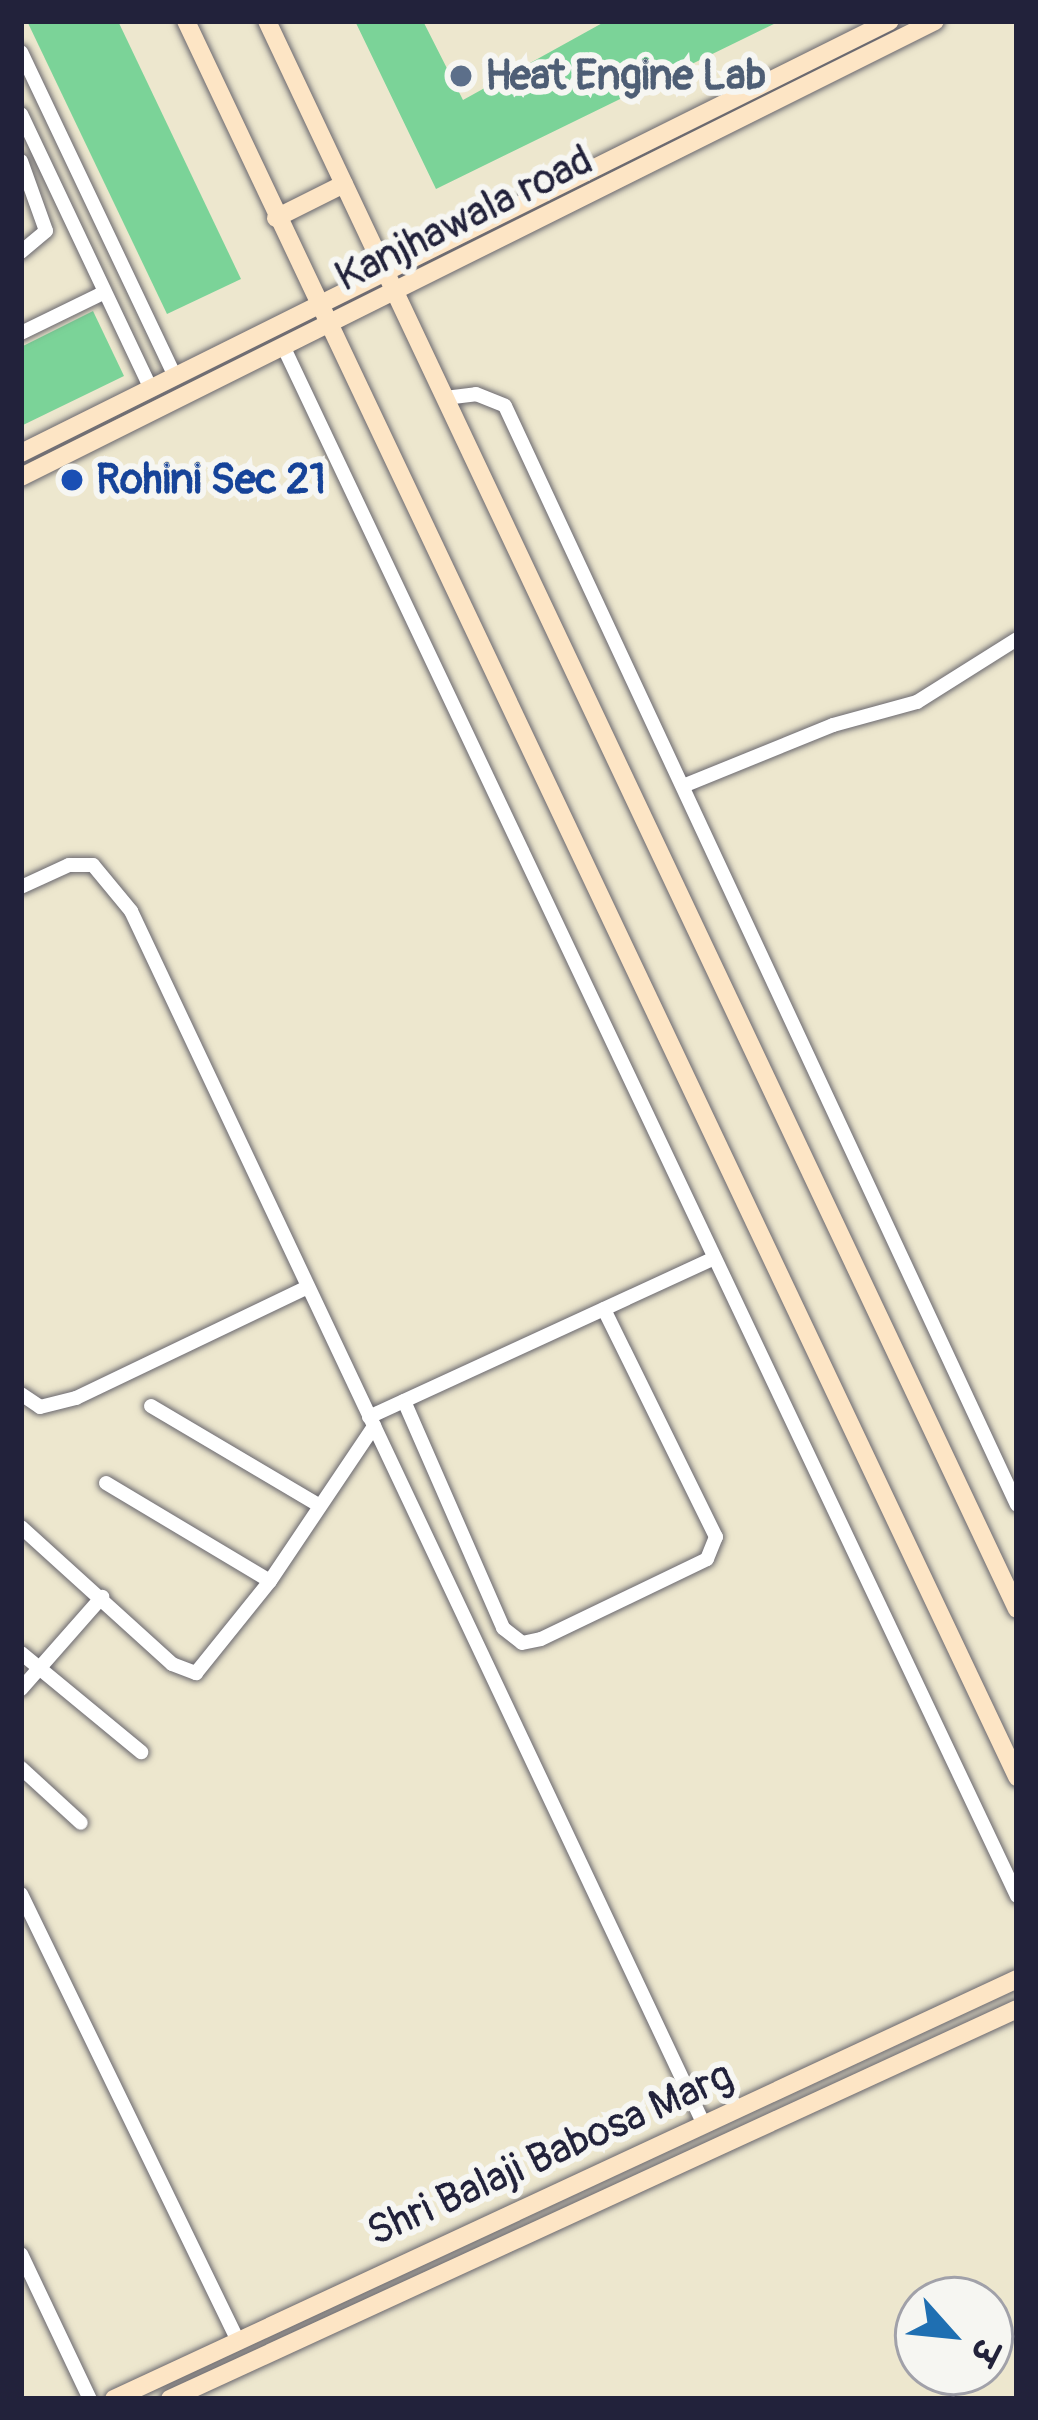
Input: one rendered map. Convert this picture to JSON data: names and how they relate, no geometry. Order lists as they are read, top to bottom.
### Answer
{
  "streets": {
    "street": ["Kanjhawala road", "Shri Balaji Babosa Marg"]
  },
  "places": ["Heat Engine Lab", "Rohini Sec 21"],
  "north": "bottom right"
}
